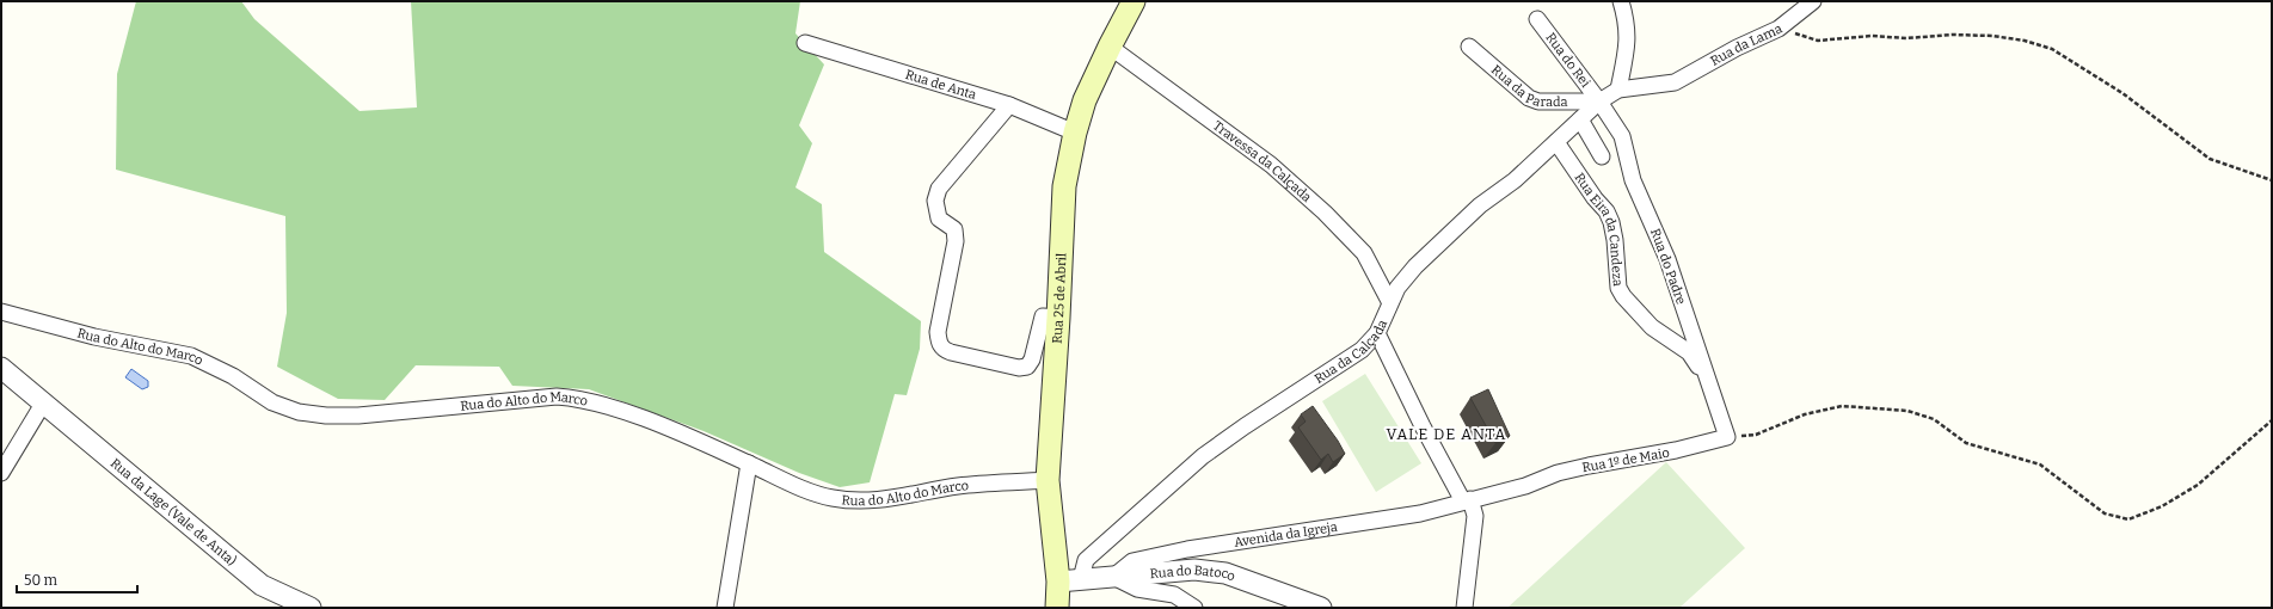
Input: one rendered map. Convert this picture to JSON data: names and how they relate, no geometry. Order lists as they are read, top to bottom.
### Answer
{
  "streets": {
    "main road": ["Rua 25 de Abril"],
    "street": [
      "Rua da Lama",
      "Rua do Rei",
      "Rua da Parada",
      "Rua de Anta",
      "Travessa da Calçada",
      "Rua Eira da Candeza",
      "Rua do Padre",
      "Rua do Alto do Marco",
      "Rua da Calçada",
      "Rua 1º de Maio",
      "Rua da Lage (Vale de Anta)",
      "Avenida da Igreja",
      "Rua do Batoco"
    ]
  },
  "crossings": [
    ["Rua da Lama", "Rua da Calçada"],
    ["Rua do Rei", "Rua da Parada"],
    ["Rua do Rei", "Rua do Padre"],
    ["Rua do Rei", "Rua da Calçada"],
    ["Rua da Parada", "Rua do Padre"],
    ["Rua da Parada", "Rua da Calçada"],
    ["Rua de Anta", "Rua 25 de Abril"],
    ["Travessa da Calçada", "Rua 25 de Abril"],
    ["Travessa da Calçada", "Rua da Calçada"],
    ["Rua Eira da Candeza", "Rua do Padre"],
    ["Rua Eira da Candeza", "Rua da Calçada"],
    ["Rua do Padre", "Rua da Calçada"],
    ["Rua do Padre", "Rua 1º de Maio"],
    ["Rua 25 de Abril", "Rua do Alto do Marco"],
    ["Rua 25 de Abril", "Rua do Batoco"],
    ["Rua da Calçada", "Rua do Batoco"],
    ["Rua 1º de Maio", "Avenida da Igreja"],
    ["Avenida da Igreja", "Rua do Batoco"]
  ],
  "districts": ["VALE DE ANTA"],
  "scale_bar": "50 m"
}
